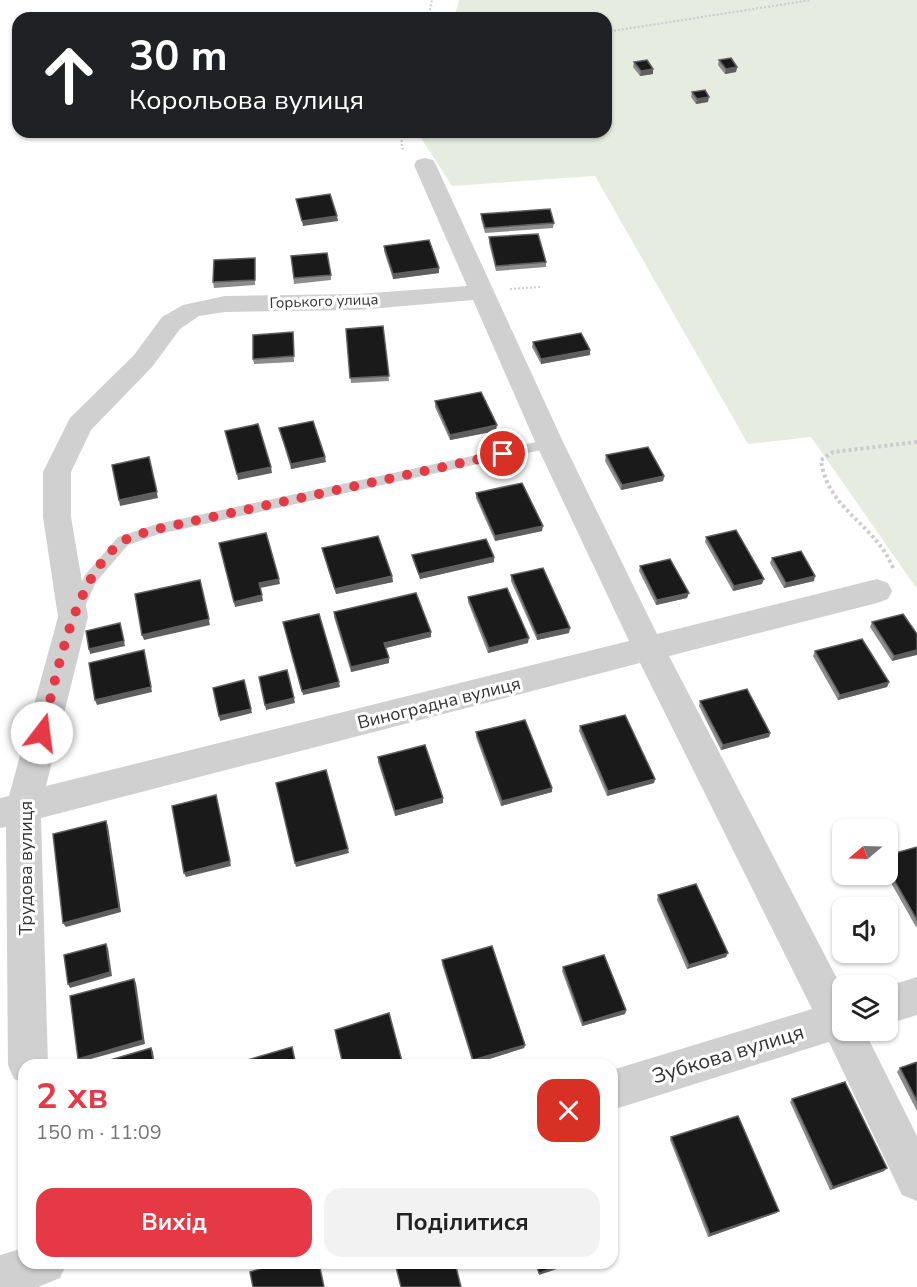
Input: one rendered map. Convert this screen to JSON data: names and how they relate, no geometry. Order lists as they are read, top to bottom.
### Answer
{
  "streets": {
    "street": [
      "Горького улица",
      "Виноградна вулиця",
      "Трудова вулиця",
      "Зубкова вулиця"
    ]
  },
  "crossings": [
    ["Горького улица", "Трудова вулиця"],
    ["Виноградна вулиця", "Трудова вулиця"]
  ],
  "north": "left",
  "page": {
    "turn": ["30 m", "Корольова вулиця"],
    "heading": ["2 хв", "150 m · 11:09"],
    "buttons": ["Вихід", "Поділитися"]
  }
}
